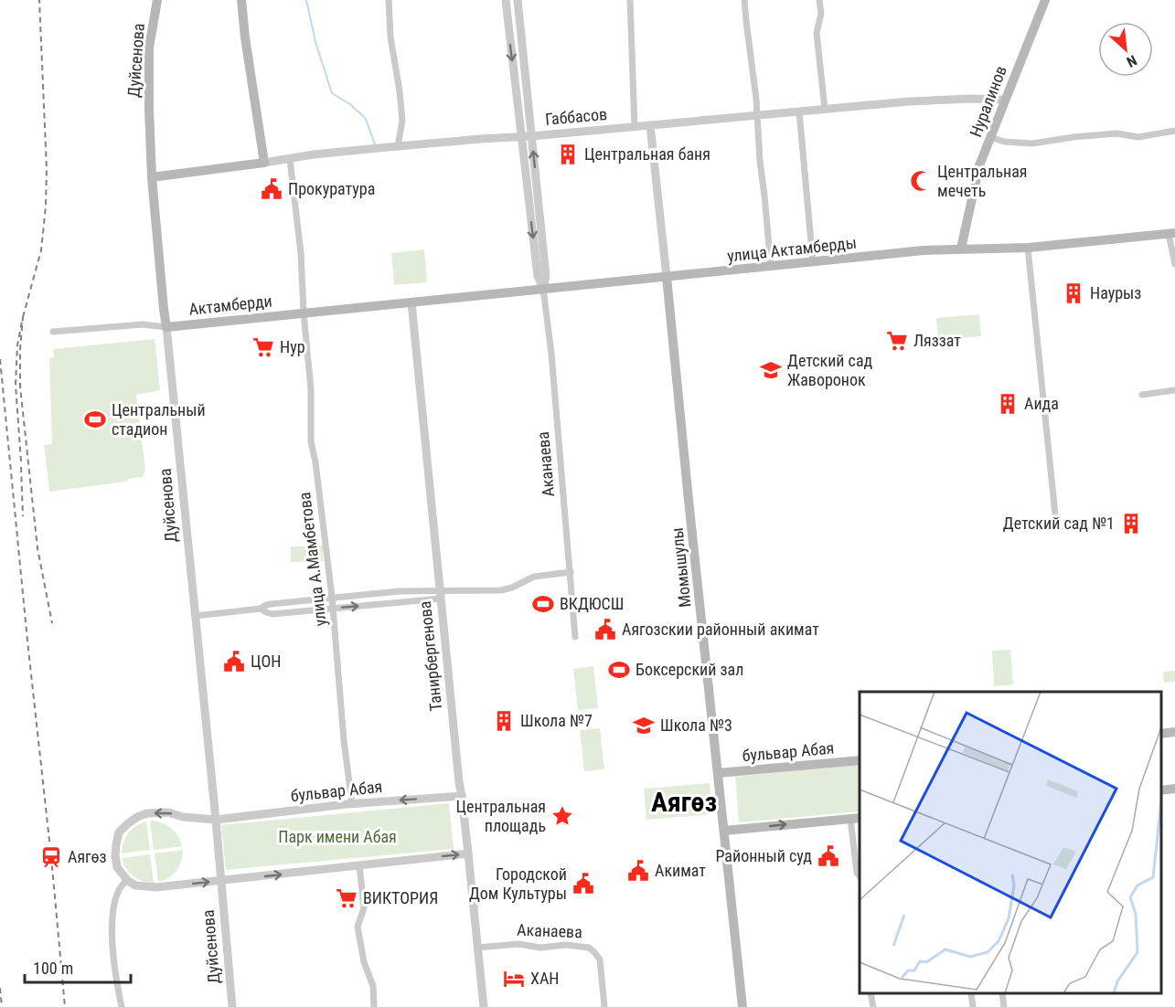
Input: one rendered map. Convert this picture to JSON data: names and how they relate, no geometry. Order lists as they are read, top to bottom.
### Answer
{
  "streets": {
    "main road": [
      "Дуйсенова",
      "Нуралинов",
      "Габбасов",
      "улица Актамберды",
      "Актамберди",
      "Момышулы",
      "бульвар Абая"
    ],
    "street": ["Аканаева", "улица А.Мамбетова", "Танирбергенова"]
  },
  "crossings": [
    ["Дуйсенова", "Габбасов"],
    ["Дуйсенова", "Актамберди"],
    ["Дуйсенова", "бульвар Абая"],
    ["Нуралинов", "Габбасов"],
    ["Нуралинов", "улица Актамберды"],
    ["Габбасов", "Аканаева"],
    ["Габбасов", "улица А.Мамбетова"],
    ["Габбасов", "Момышулы"],
    ["улица Актамберды", "Актамберди"],
    ["улица Актамберды", "Аканаева"],
    ["улица Актамберды", "Момышулы"],
    ["улица Актамберды", "Танирбергенова"],
    ["Актамберди", "улица А.Мамбетова"],
    ["Актамберди", "Танирбергенова"],
    ["Аканаева", "Танирбергенова"],
    ["улица А.Мамбетова", "бульвар Абая"],
    ["Момышулы", "бульвар Абая"],
    ["Танирбергенова", "бульвар Абая"]
  ],
  "districts": ["Аягөз"],
  "parks": ["Парк имени Абая"],
  "places": {
    "building": [
      "Центральная баня",
      "Наурыз",
      "Аида",
      "Детский сад №1",
      "Школа №7"
    ],
    "mosque": ["Центральная мечеть"],
    "public building": [
      "Прокуратура",
      "Аягозскии районный акимат",
      "ЦОН",
      "Районный суд",
      "Акимат",
      "Городской Дом Культуры"
    ],
    "supermarket": ["Ляззат", "Нур", "ВИКТОРИЯ"],
    "school or university": ["Детский сад Жаворонок", "Школа №3"],
    "sports": ["Центральный стадион", "ВКДЮСШ", "Боксерский зал"],
    "place": ["Центральная площадь"],
    "station": ["Аягөз"],
    "hotel": ["ХАН"]
  },
  "scale_bar": "100 m",
  "north": "bottom right"
}
